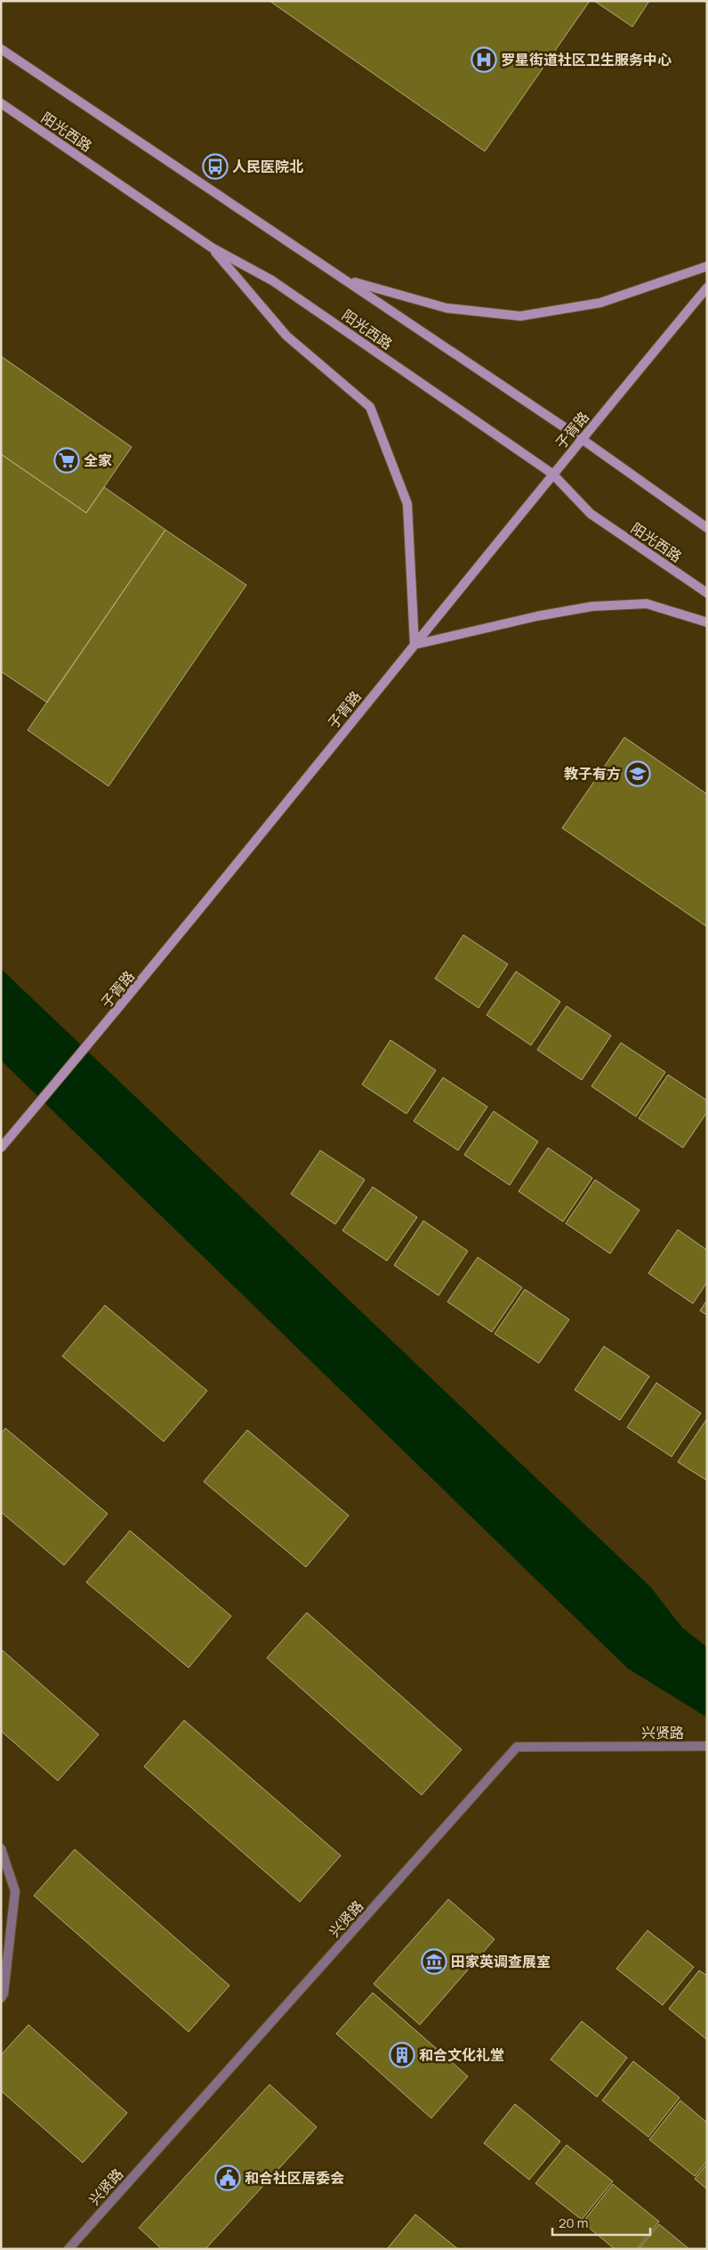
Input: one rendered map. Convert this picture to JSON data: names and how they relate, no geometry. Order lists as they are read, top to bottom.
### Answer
{
  "streets": {
    "street": ["阳光西路", "子胥路", "兴贤路"]
  },
  "crossings": [
    ["阳光西路", "子胥路"]
  ],
  "places": {
    "hospital": ["罗星街道社区卫生服务中心"],
    "bus stop": ["人民医院北"],
    "supermarket": ["全家"],
    "school or university": ["教子有方"],
    "museum": ["田家英调查展室"],
    "building": ["和合文化礼堂"],
    "public building": ["和合社区居委会"]
  },
  "scale_bar": "20 m"
}
